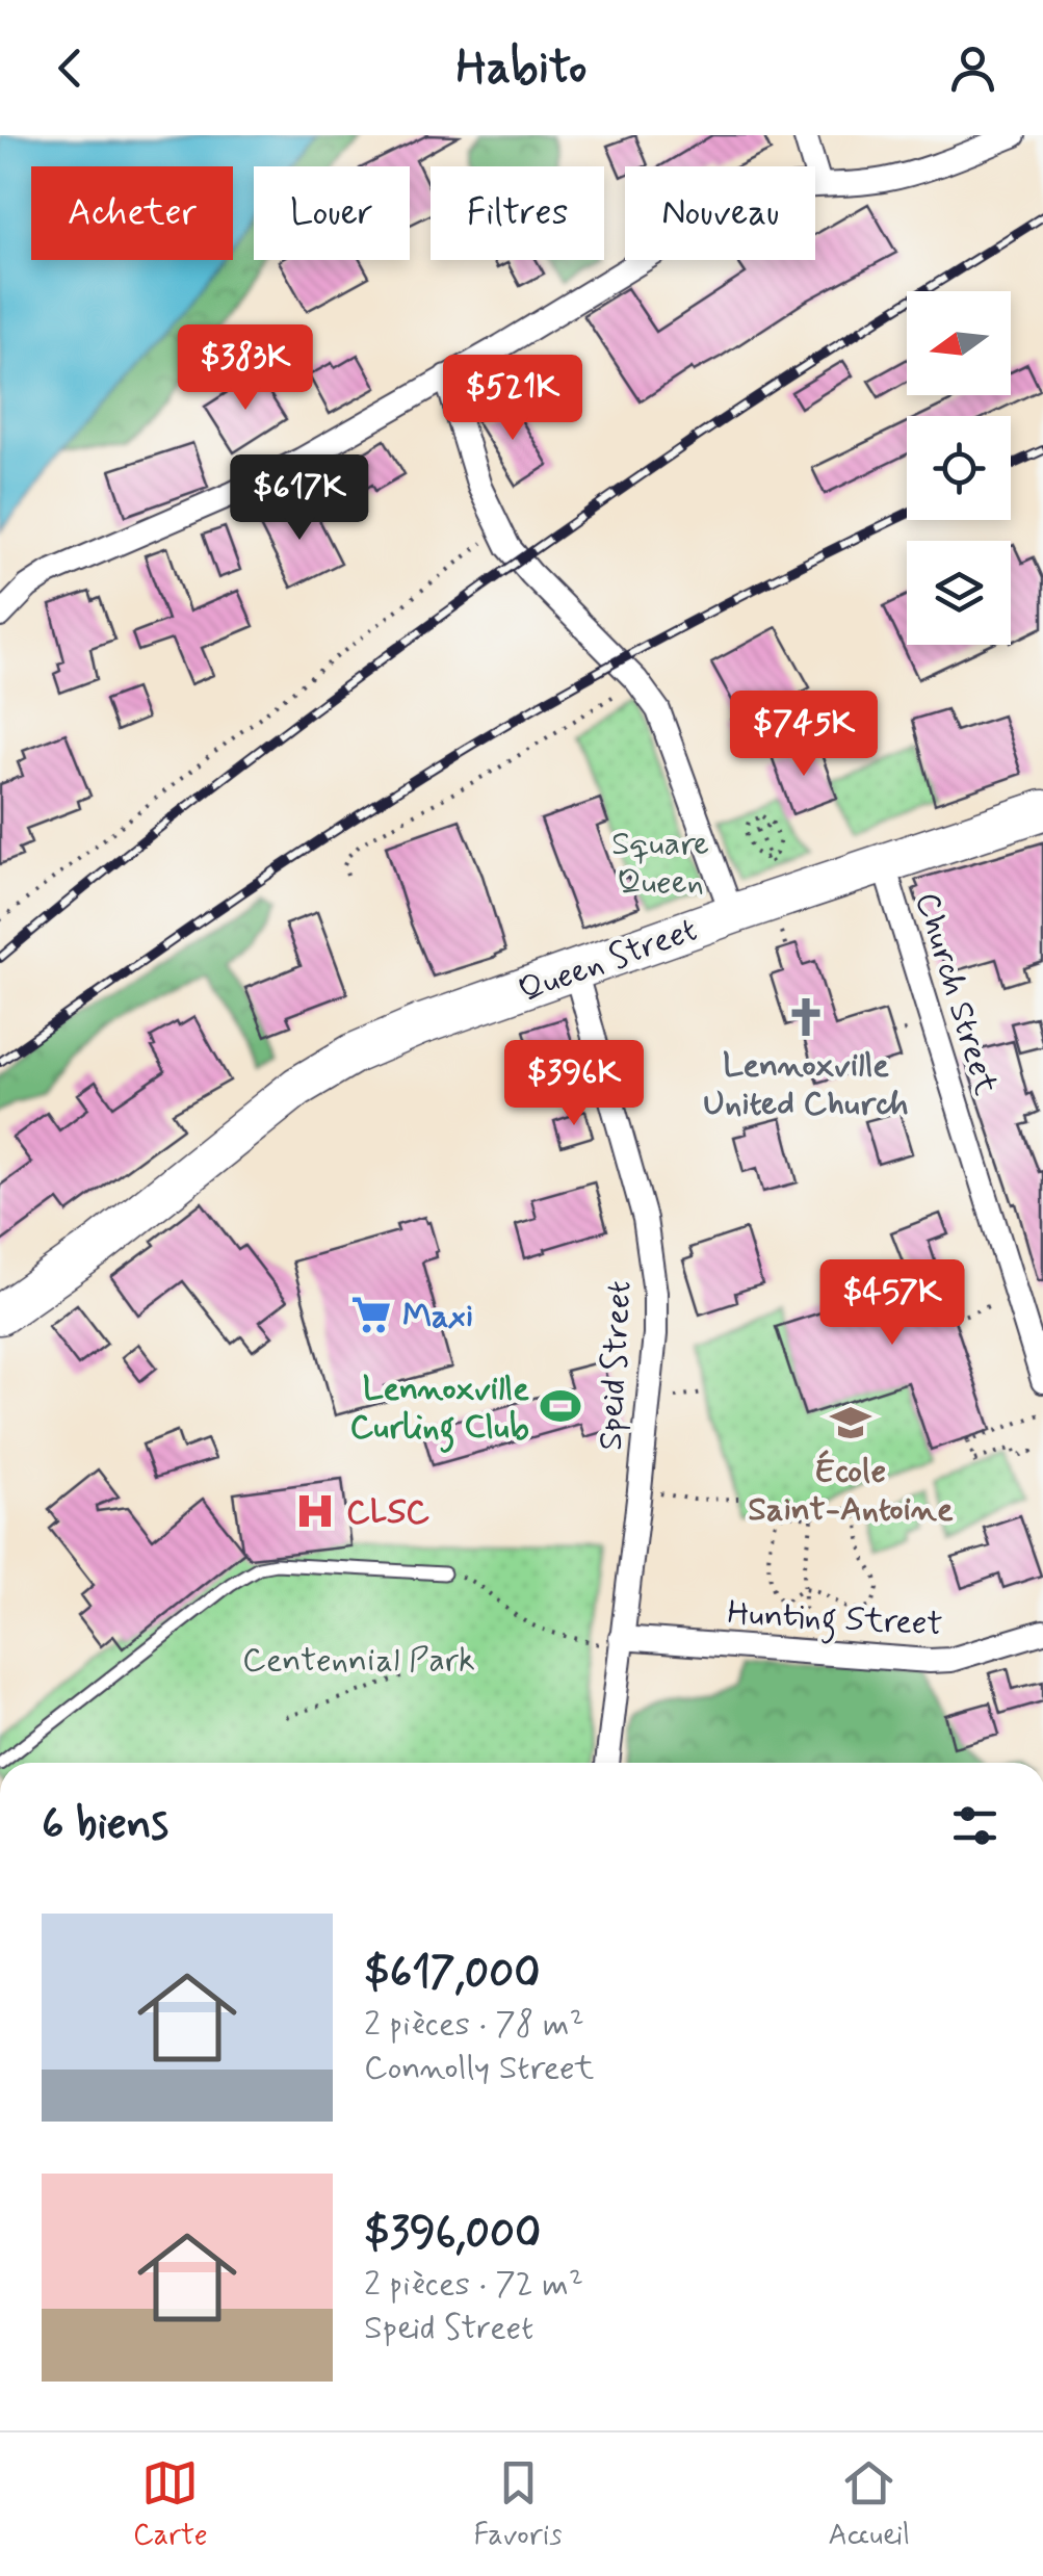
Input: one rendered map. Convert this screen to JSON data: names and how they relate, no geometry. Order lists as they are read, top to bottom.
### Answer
{
  "streets": {
    "main road": ["Queen Street"],
    "street": ["Church Street", "Speid Street", "Hunting Street"]
  },
  "crossings": [
    ["Queen Street", "Church Street"],
    ["Queen Street", "Speid Street"],
    ["Speid Street", "Hunting Street"]
  ],
  "parks": ["Square Queen", "Centennial Park"],
  "places": {
    "church": ["Lennoxville United Church"],
    "supermarket": ["Maxi"],
    "sports": ["Lennoxville Curling Club"],
    "school or university": ["École Saint-Antoine"],
    "hospital": ["CLSC"]
  },
  "north": "left",
  "page": {
    "header": "Habito",
    "chip": [
      "Acheter",
      "Louer",
      "Filtres",
      "Nouveau"
    ],
    "price": [
      "$383K",
      "$521K",
      "$617K",
      "$745K",
      "$396K",
      "$457K"
    ],
    "heading": "6 biens",
    "list": [
      {
        "name": "$617,000",
        "note": "2 pièces · 78 m² · Connolly Street"
      },
      {
        "name": "$396,000",
        "note": "2 pièces · 72 m² · Speid Street"
      }
    ],
    "tabs": ["Carte", "Favoris", "Accueil"]
  }
}
